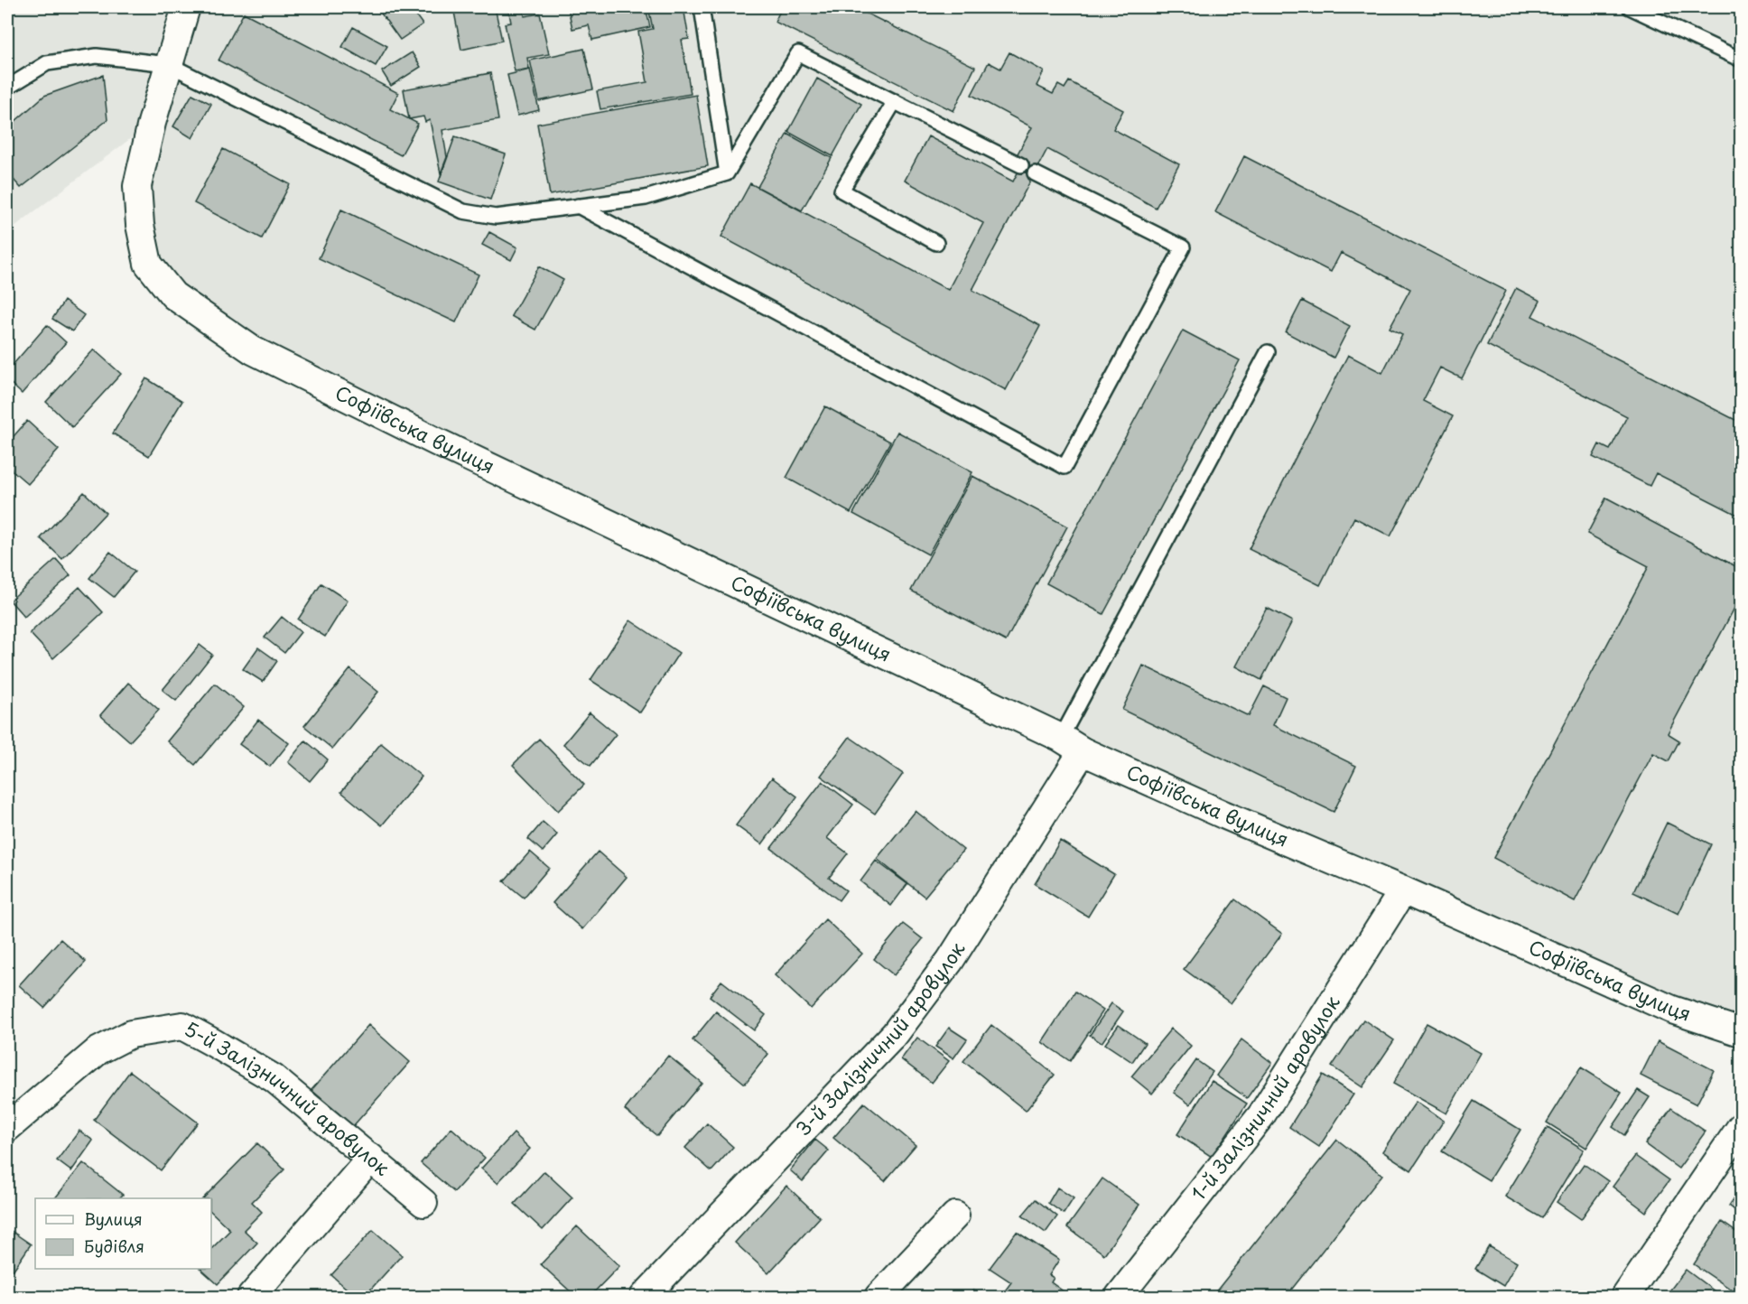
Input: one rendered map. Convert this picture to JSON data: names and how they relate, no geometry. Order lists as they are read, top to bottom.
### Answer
{
  "streets": {
    "street": [
      "Софіївська вулиця",
      "3-й Залізничний аровулок",
      "1-й Залізничний аровулок",
      "5-й Залізничний аровулок"
    ]
  },
  "crossings": [
    ["Софіївська вулиця", "3-й Залізничний аровулок"],
    ["Софіївська вулиця", "1-й Залізничний аровулок"]
  ],
  "legend": ["Вулиця", "Будівля"]
}
